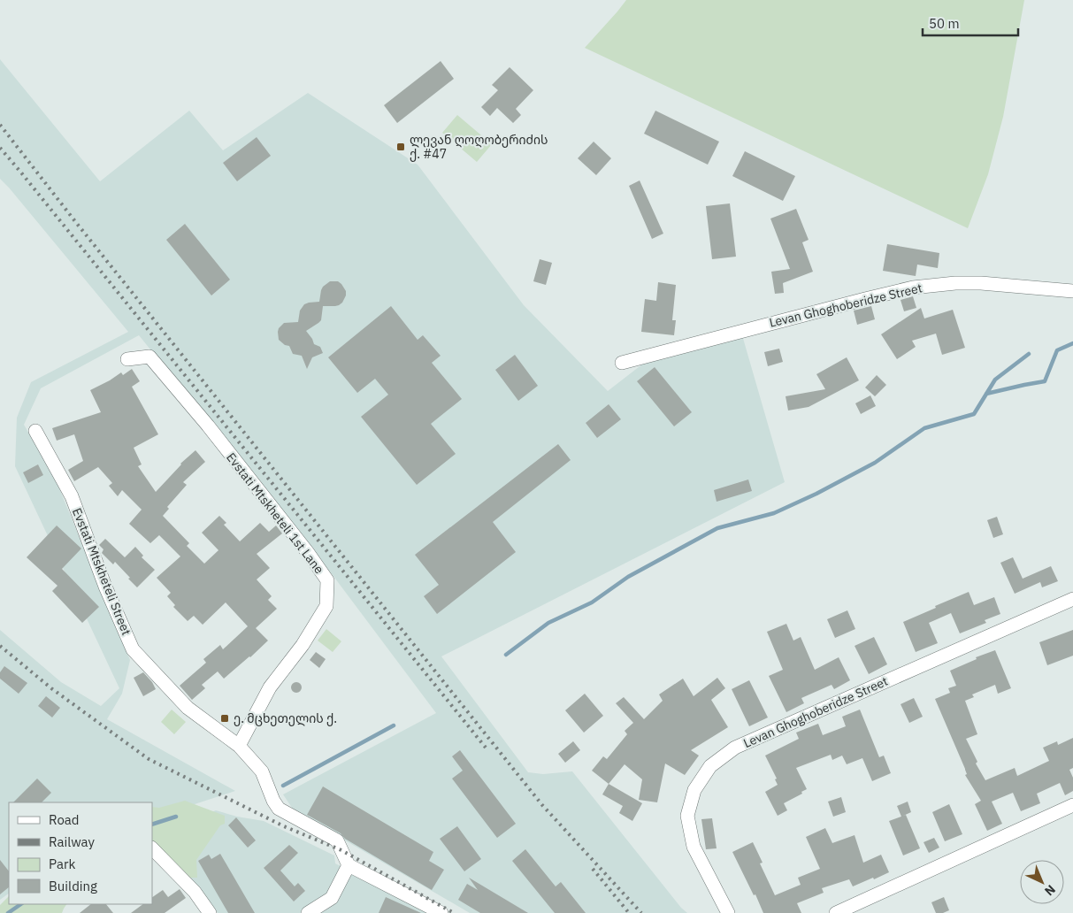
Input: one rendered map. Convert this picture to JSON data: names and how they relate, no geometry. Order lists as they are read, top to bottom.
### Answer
{
  "streets": {
    "street": ["Levan Ghoghoberidze Street", "Evstati Mtskheteli 1st Lane", "Evstati Mtskheteli Street"]
  },
  "crossings": [
    ["Evstati Mtskheteli 1st Lane", "Evstati Mtskheteli Street"]
  ],
  "places": {
    "transit": ["ლევან ღოღობერიძის ქ. #47", "ე. მცხეთელის ქ."]
  },
  "legend": [
    "Road",
    "Railway",
    "Park",
    "Building"
  ],
  "scale_bar": "50 m",
  "north": "bottom right"
}
